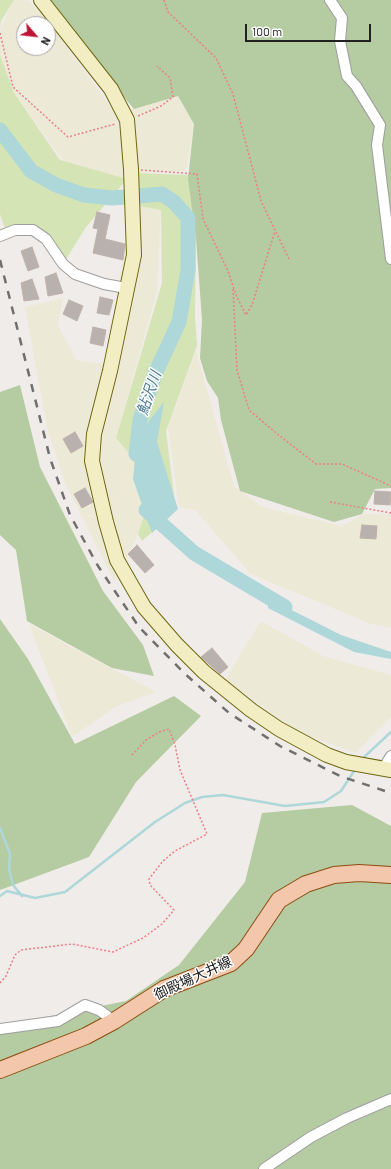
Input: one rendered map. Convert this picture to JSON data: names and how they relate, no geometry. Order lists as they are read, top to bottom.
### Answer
{
  "streets": {
    "main road": ["御殿場大井線"]
  },
  "water": ["鮎沢川"],
  "scale_bar": "100 m",
  "north": "bottom right"
}
